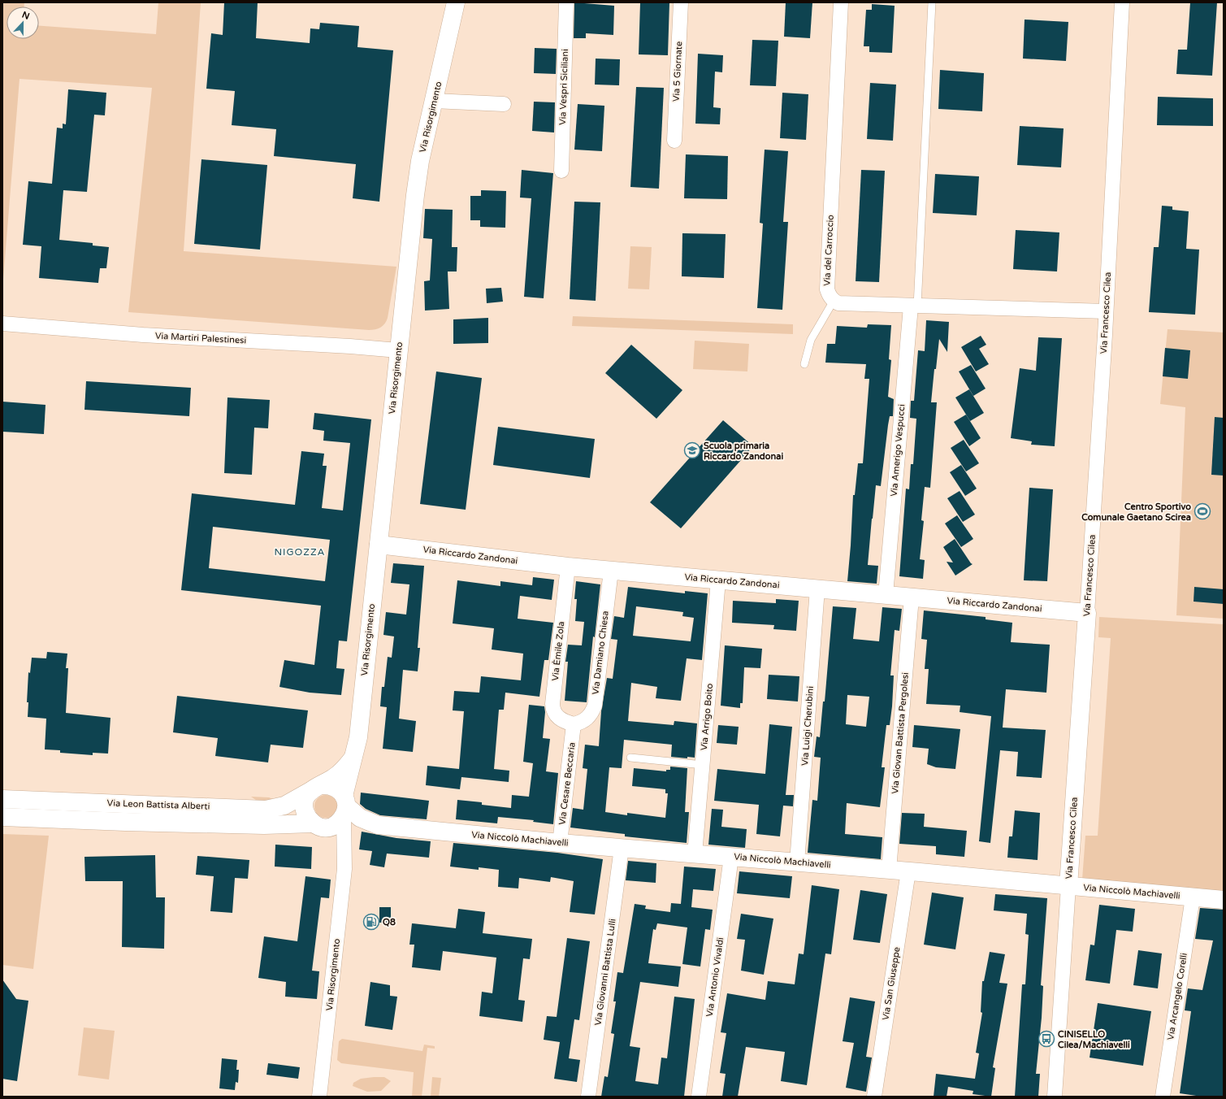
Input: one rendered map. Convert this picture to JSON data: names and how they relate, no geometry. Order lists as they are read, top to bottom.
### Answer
{
  "streets": {
    "street": [
      "Via 5 Giornate",
      "Via Vespri Siciliani",
      "Via Risorgimento",
      "Via del Carroccio",
      "Via Francesco Cilea",
      "Via Martiri Palestinesi",
      "Via Amerigo Vespucci",
      "Via Riccardo Zandonai",
      "Via Èmile Zola",
      "Via Damiano Chiesa",
      "Via Arrigo Boito",
      "Via Luigi Cherubini",
      "Via Giovan Battista Pergolesi",
      "Via Cesare Beccaria",
      "Via Leon Battista Alberti",
      "Via Niccolò Machiavelli",
      "Via Giovanni Battista Lulli",
      "Via Antonio Vivaldi",
      "Via San Giuseppe",
      "Via Arcangelo Corelli"
    ]
  },
  "crossings": [
    ["Via Risorgimento", "Via Martiri Palestinesi"],
    ["Via Risorgimento", "Via Riccardo Zandonai"],
    ["Via Risorgimento", "Via Leon Battista Alberti"],
    ["Via Risorgimento", "Via Niccolò Machiavelli"],
    ["Via Francesco Cilea", "Via Riccardo Zandonai"],
    ["Via Francesco Cilea", "Via Niccolò Machiavelli"],
    ["Via Amerigo Vespucci", "Via Riccardo Zandonai"],
    ["Via Riccardo Zandonai", "Via Èmile Zola"],
    ["Via Riccardo Zandonai", "Via Damiano Chiesa"],
    ["Via Riccardo Zandonai", "Via Arrigo Boito"],
    ["Via Riccardo Zandonai", "Via Luigi Cherubini"],
    ["Via Riccardo Zandonai", "Via Giovan Battista Pergolesi"],
    ["Via Èmile Zola", "Via Damiano Chiesa"],
    ["Via Èmile Zola", "Via Cesare Beccaria"],
    ["Via Damiano Chiesa", "Via Cesare Beccaria"],
    ["Via Arrigo Boito", "Via Niccolò Machiavelli"],
    ["Via Luigi Cherubini", "Via Niccolò Machiavelli"],
    ["Via Giovan Battista Pergolesi", "Via Niccolò Machiavelli"],
    ["Via Cesare Beccaria", "Via Niccolò Machiavelli"],
    ["Via Leon Battista Alberti", "Via Niccolò Machiavelli"],
    ["Via Niccolò Machiavelli", "Via Giovanni Battista Lulli"],
    ["Via Niccolò Machiavelli", "Via Antonio Vivaldi"],
    ["Via Niccolò Machiavelli", "Via San Giuseppe"],
    ["Via Niccolò Machiavelli", "Via Arcangelo Corelli"]
  ],
  "districts": ["NIGOZZA"],
  "places": {
    "school or university": ["Scuola primaria Riccardo Zandonai"],
    "sports": ["Centro Sportivo Comunale Gaetano Scirea"],
    "fuel station": ["Q8"],
    "bus stop": ["CINISELLO Cilea/Machiavelli"]
  },
  "north": "top"
}
